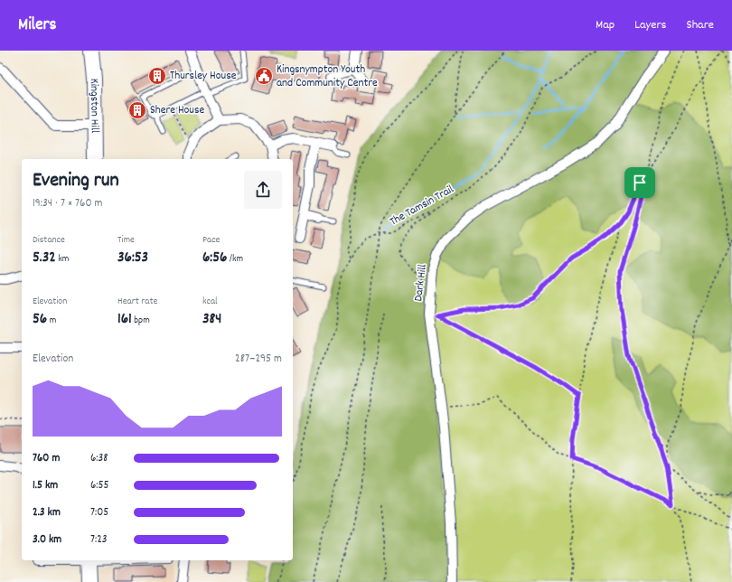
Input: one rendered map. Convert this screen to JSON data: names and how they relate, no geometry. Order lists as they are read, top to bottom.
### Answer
{
  "streets": {
    "main road": ["Kingston Hill"],
    "street": ["Dark Hill"],
    "path": ["The Tamsin Trail"]
  },
  "places": {
    "building": ["Thursley House", "Shere House"],
    "public building": ["Kingsnympton Youth and Community Centre"]
  },
  "page": {
    "header": "Milers",
    "nav": ["Map", "Layers", "Share"],
    "heading": ["Evening run", "19:34 · 7 × 760 m"],
    "stats": [
      ["Distance", "5.32 km"],
      ["Time", "36:53"],
      ["Pace", "6:56 /km"],
      ["Elevation", "56 m"],
      ["Heart rate", "161 bpm"],
      ["kcal", "384"]
    ],
    "chart": ["Elevation", "287–295 m"],
    "list": [
      {
        "name": "760 m",
        "note": "6:38"
      },
      {
        "name": "1.5 km",
        "note": "6:55"
      },
      {
        "name": "2.3 km",
        "note": "7:05"
      },
      {
        "name": "3.0 km",
        "note": "7:23"
      }
    ]
  }
}
